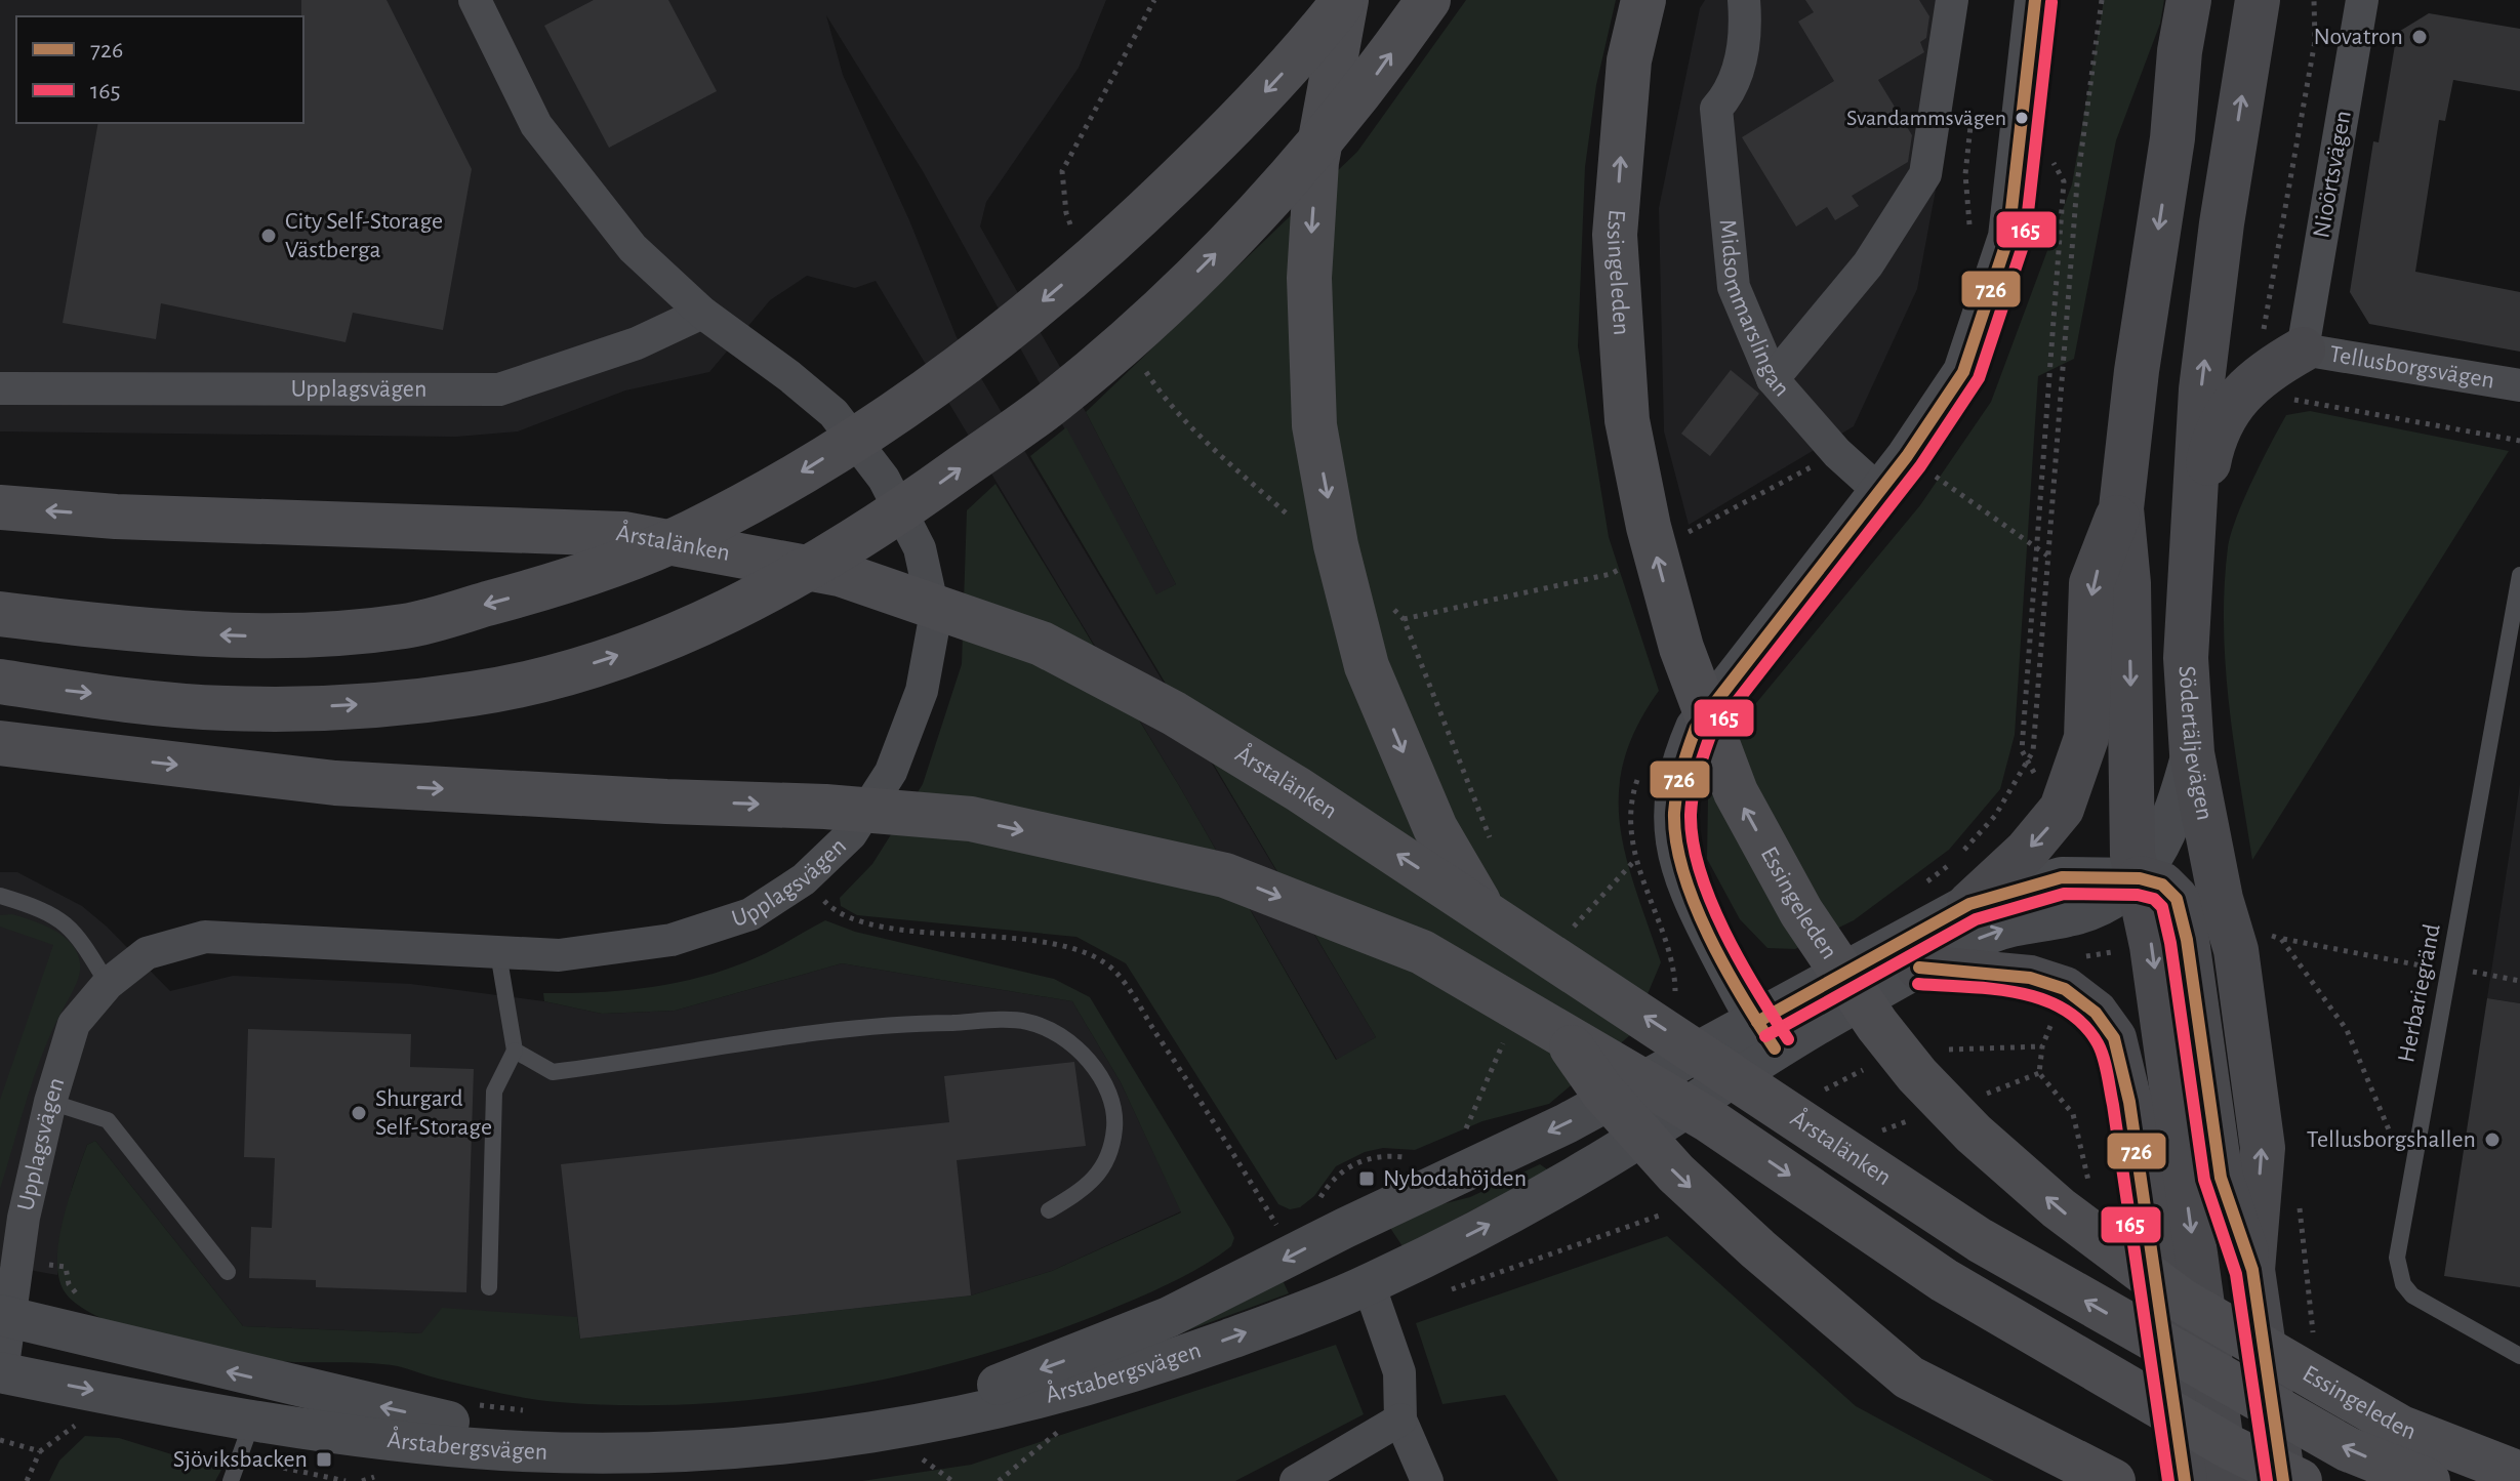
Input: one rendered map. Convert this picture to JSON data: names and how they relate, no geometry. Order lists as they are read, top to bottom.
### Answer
{
  "streets": {
    "highway": ["Essingeleden", "Årstalänken"],
    "main road": ["Södertäljevägen"],
    "street": [
      "Nioörtsvägen",
      "Midsommarslingan",
      "Tellusborgsvägen",
      "Upplagsvägen",
      "Årstabergsvägen"
    ],
    "lane": ["Herbariegränd"]
  },
  "crossings": [
    ["Nioörtsvägen", "Tellusborgsvägen"],
    ["Upplagsvägen", "Årstabergsvägen"],
    ["Södertäljevägen", "Årstabergsvägen"]
  ],
  "places": {
    "other": [
      "Novatron",
      "Svandammsvägen",
      "City Self-Storage Västberga",
      "Shurgard Self-Storage",
      "Tellusborgshallen"
    ],
    "transit": ["Nybodahöjden", "Sjöviksbacken"]
  },
  "lines": ["transit line 726", "transit line 165"],
  "legend": ["726", "165"]
}
